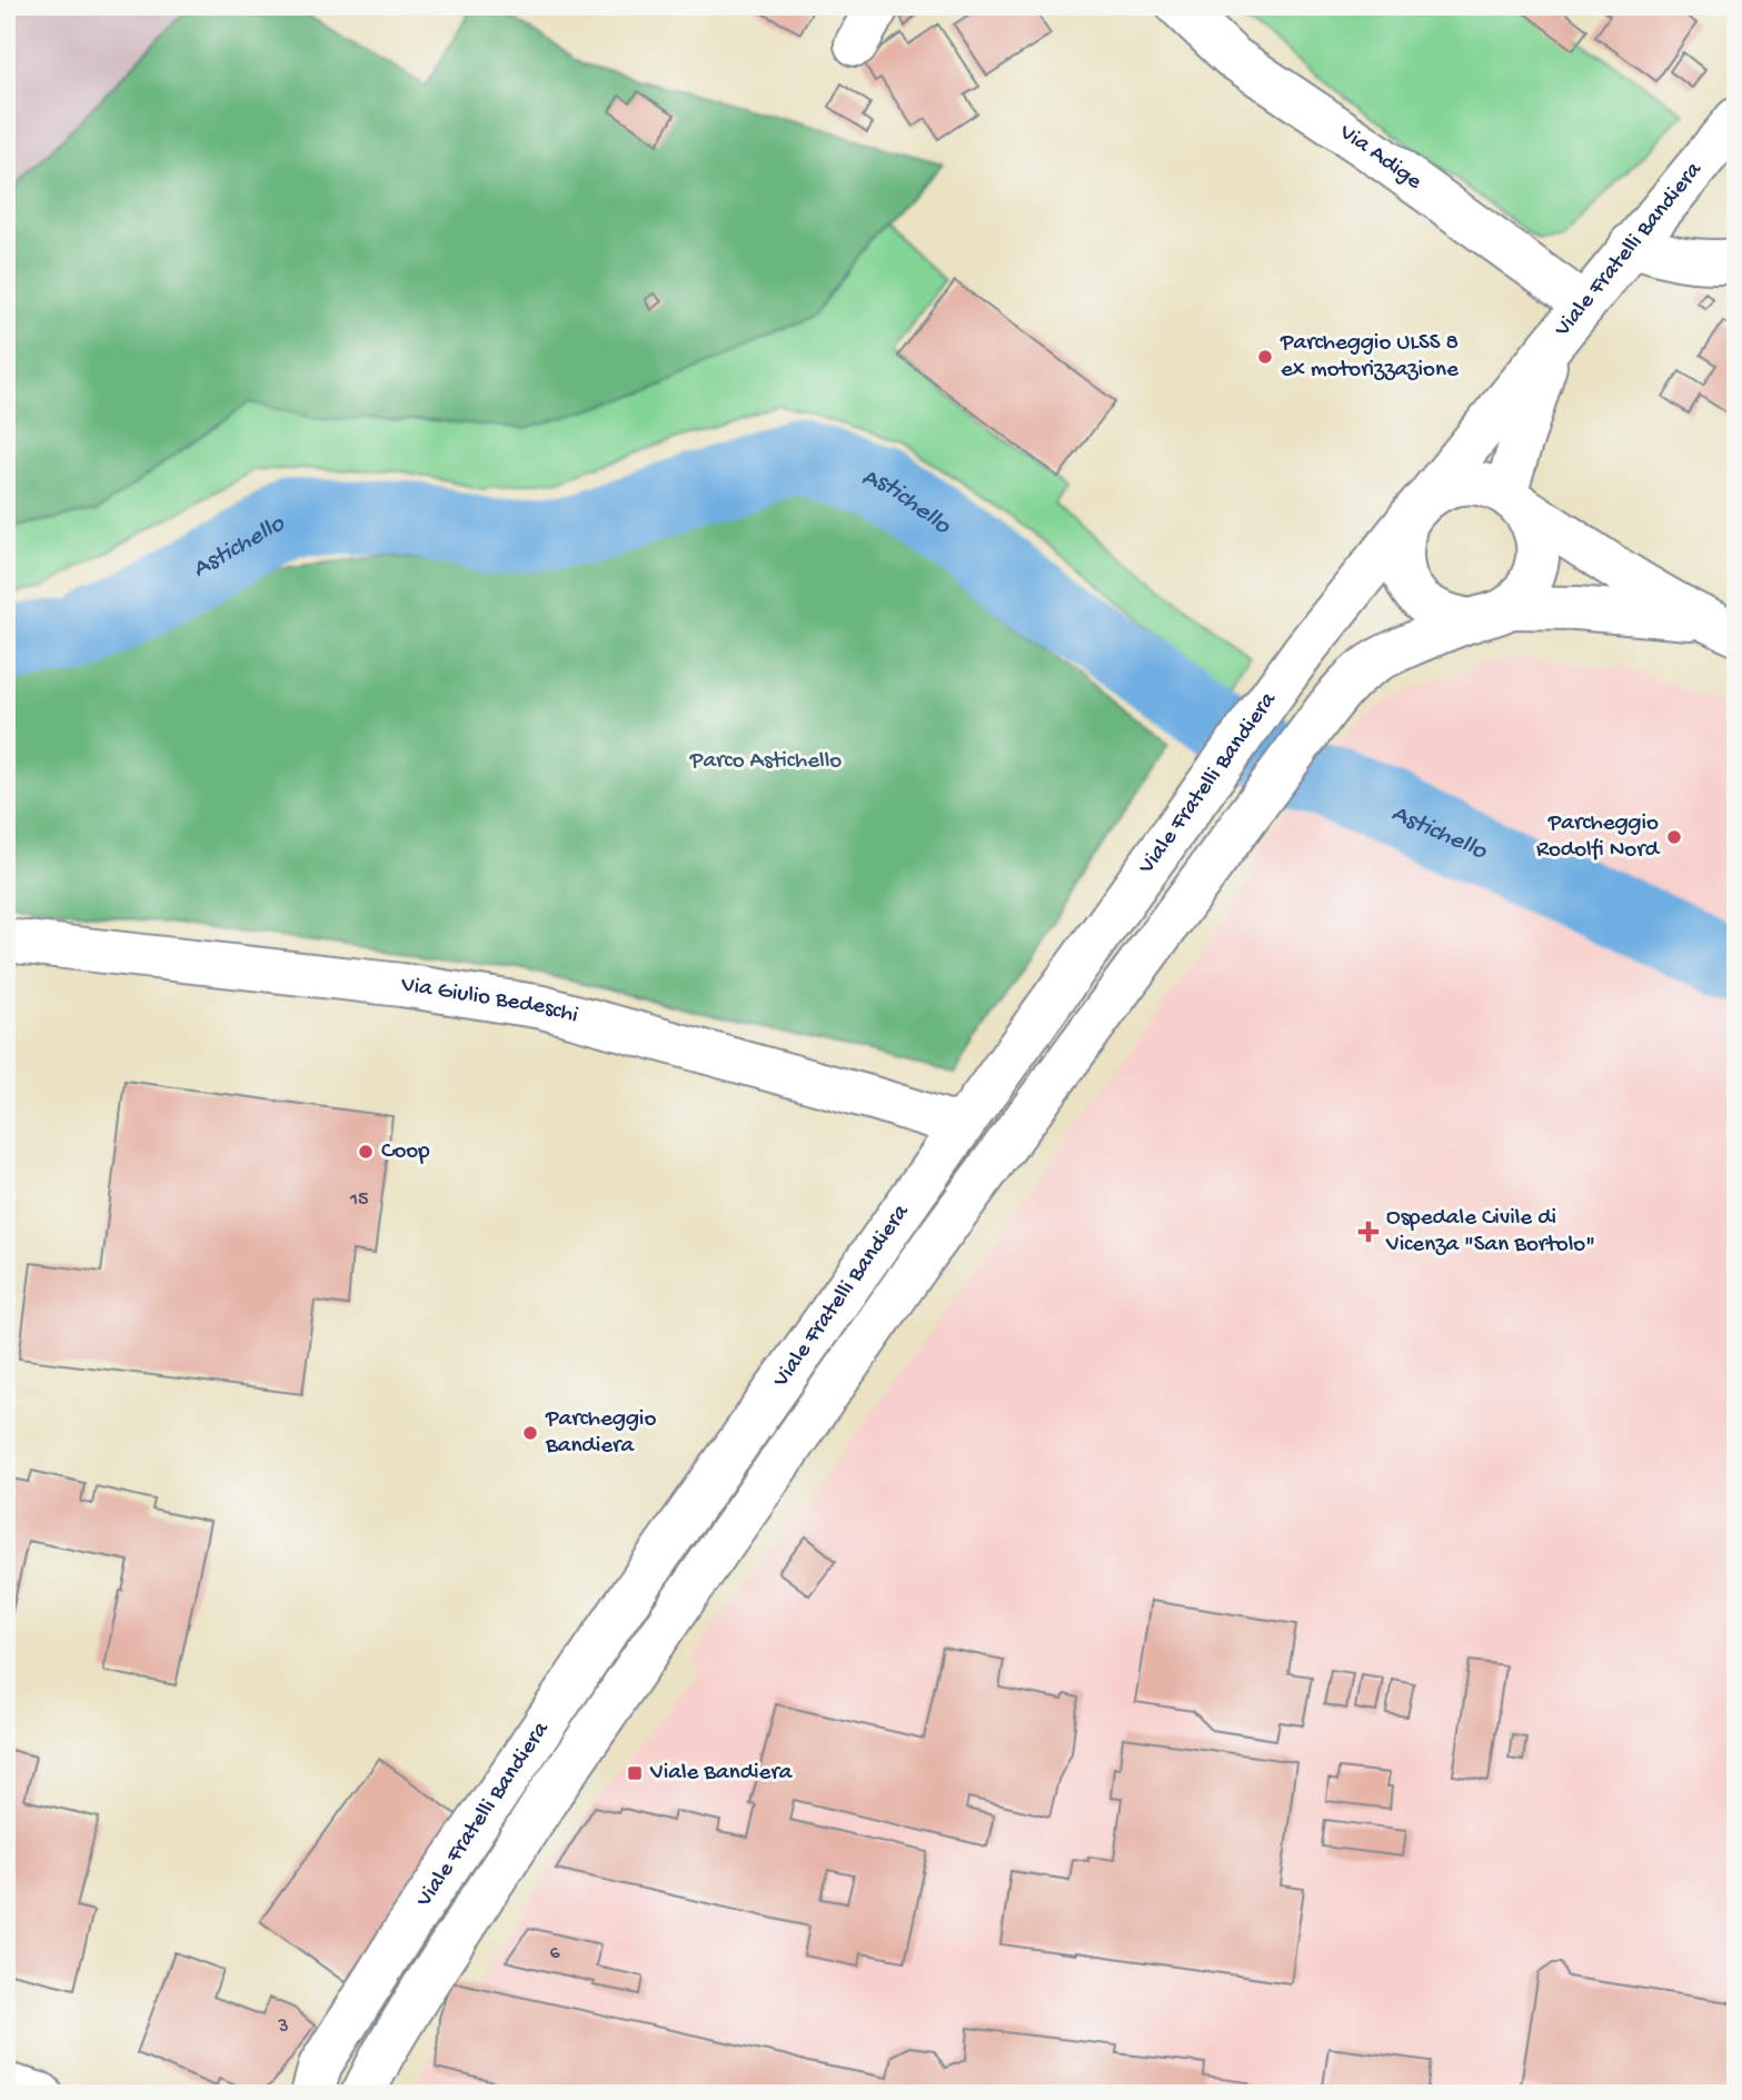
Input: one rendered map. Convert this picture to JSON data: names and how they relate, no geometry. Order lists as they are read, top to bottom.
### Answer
{
  "streets": {
    "main road": ["Via Adige", "Viale Fratelli Bandiera", "Via Giulio Bedeschi"]
  },
  "crossings": [
    ["Via Adige", "Viale Fratelli Bandiera"],
    ["Viale Fratelli Bandiera", "Via Giulio Bedeschi"]
  ],
  "water": ["Astichello"],
  "parks": ["Parco Astichello"],
  "places": {
    "other": [
      "Parcheggio ULSS 8 ex motorizzazione",
      "Parcheggio Rodolfi Nord",
      "Coop",
      "Parcheggio Bandiera"
    ],
    "health": ["Ospedale Civile di Vicenza \"San Bortolo\""],
    "transit": ["Viale Bandiera"]
  },
  "house_numbers": ["15", "6", "3"]
}
